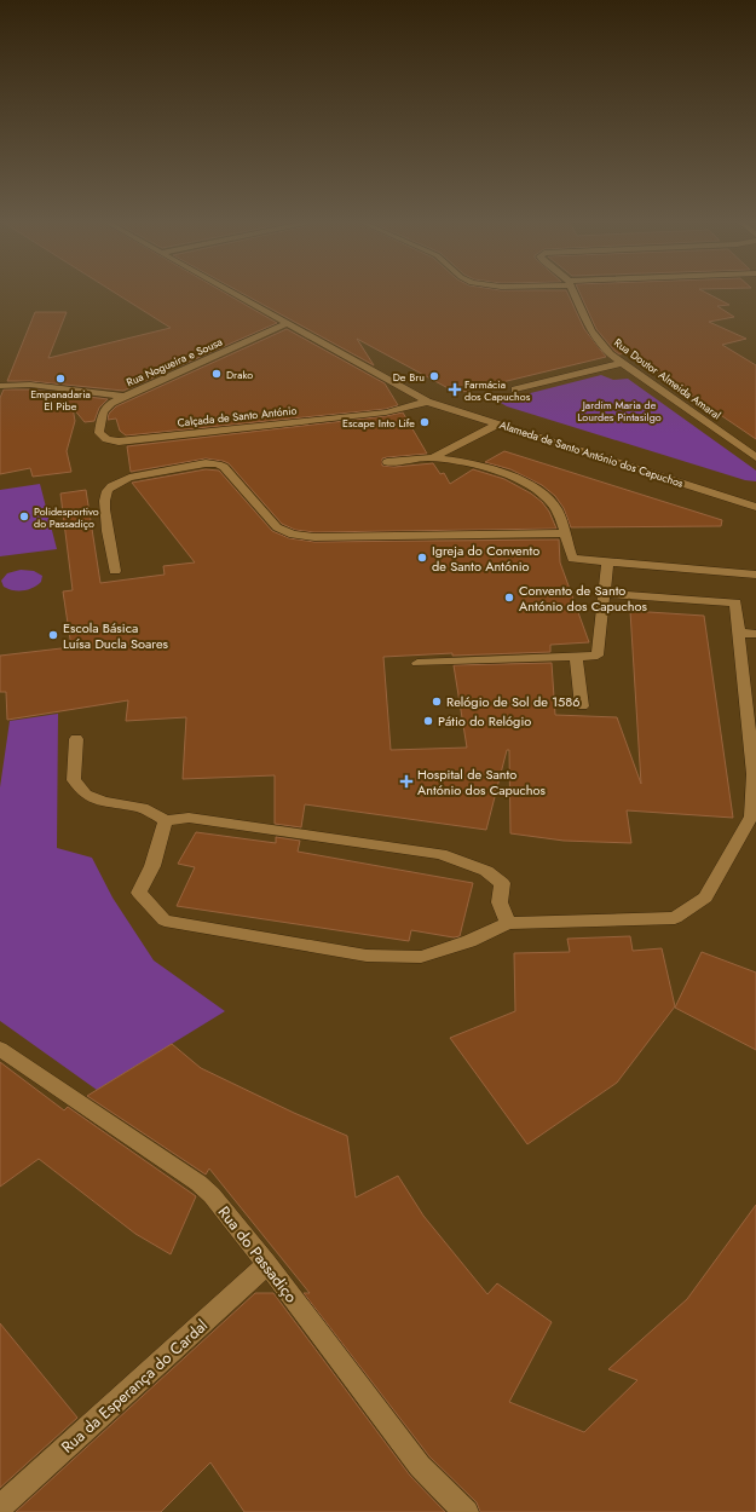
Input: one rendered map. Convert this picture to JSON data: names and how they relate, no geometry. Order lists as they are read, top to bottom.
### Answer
{
  "streets": {
    "street": [
      "Rua Nogueira e Sousa",
      "Rua Doutor Almeida Amaral",
      "Calçada de Santo António",
      "Alameda de Santo António dos Capuchos",
      "Rua do Passadiço",
      "Rua da Esperança do Cardal"
    ]
  },
  "crossings": [
    ["Rua Nogueira e Sousa", "Calçada de Santo António"],
    ["Rua Nogueira e Sousa", "Alameda de Santo António dos Capuchos"],
    ["Calçada de Santo António", "Alameda de Santo António dos Capuchos"],
    ["Rua do Passadiço", "Rua da Esperança do Cardal"]
  ],
  "parks": ["Jardim Maria de Lourdes Pintasilgo"],
  "places": {
    "other": [
      "Drako",
      "De Bru",
      "Empanadaria El Pibe",
      "Escape Into Life",
      "Polidesportivo do Passadiço",
      "Igreja do Convento de Santo António",
      "Convento de Santo António dos Capuchos",
      "Escola Básica Luísa Ducla Soares",
      "Relógio de Sol de 1586",
      "Pátio do Relógio"
    ],
    "health": ["Farmácia dos Capuchos", "Hospital de Santo António dos Capuchos"]
  }
}
